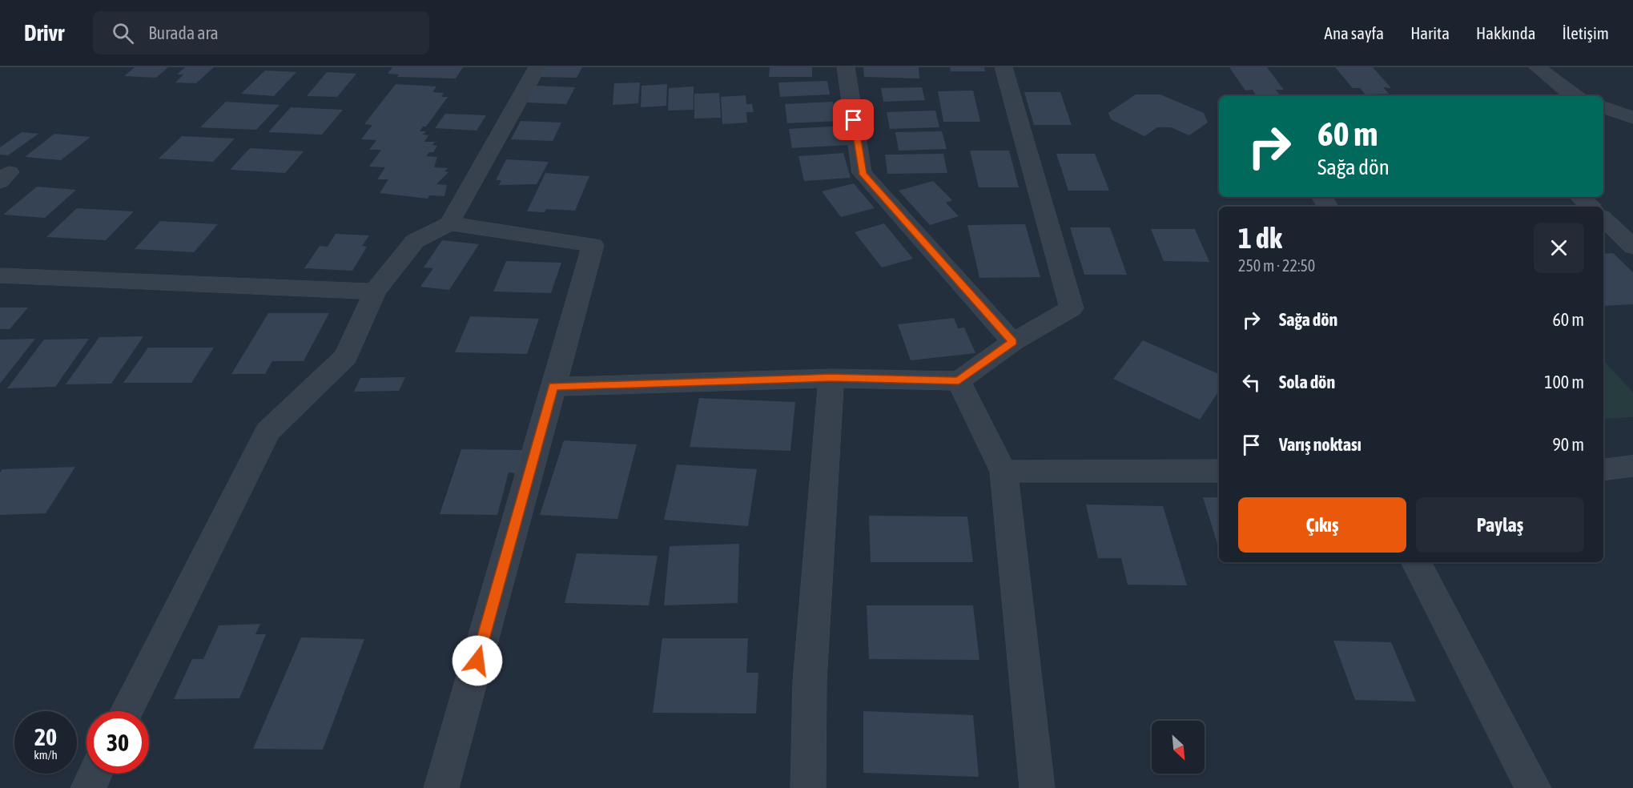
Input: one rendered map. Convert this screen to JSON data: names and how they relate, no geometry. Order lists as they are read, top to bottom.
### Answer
{
  "north": "bottom right",
  "page": {
    "header": "Drivr",
    "search": "Burada ara",
    "nav": [
      "Ana sayfa",
      "Harita",
      "Hakkında",
      "İletişim"
    ],
    "turn": ["60 m", "Sağa dön"],
    "heading": ["1 dk", "250 m · 22:50"],
    "list": [
      {
        "name": "Sağa dön",
        "value": "60 m"
      },
      {
        "name": "Sola dön",
        "value": "100 m"
      },
      {
        "name": "Varış noktası",
        "value": "90 m"
      }
    ],
    "buttons": ["Çıkış", "Paylaş"],
    "speed": "20 km/h",
    "limit": "30"
  }
}
